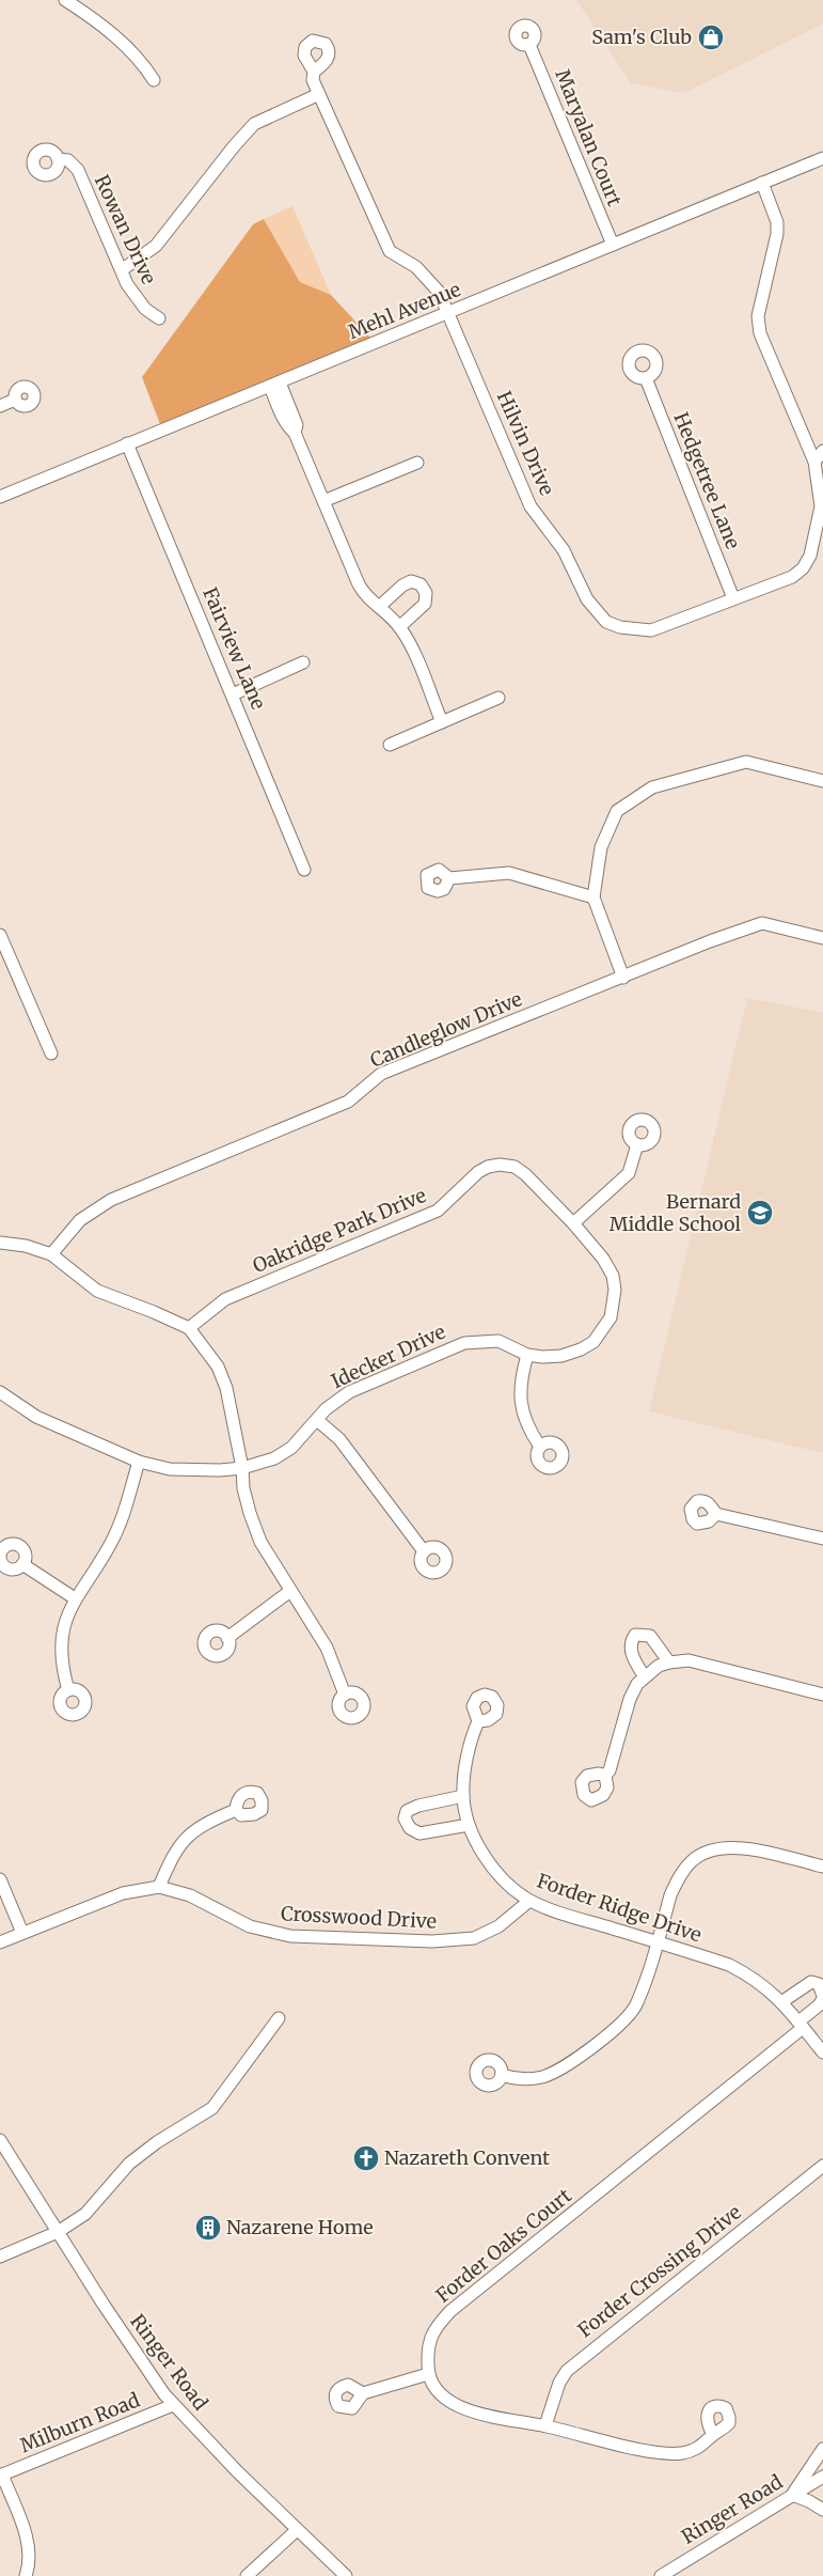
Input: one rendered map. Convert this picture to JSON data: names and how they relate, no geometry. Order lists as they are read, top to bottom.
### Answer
{
  "streets": {
    "street": [
      "Maryalan Court",
      "Rowan Drive",
      "Mehl Avenue",
      "Hilvin Drive",
      "Hedgetree Lane",
      "Fairview Lane",
      "Candleglow Drive",
      "Oakridge Park Drive",
      "Idecker Drive",
      "Forder Ridge Drive",
      "Crosswood Drive",
      "Forder Oaks Court",
      "Forder Crossing Drive",
      "Ringer Road",
      "Milburn Road"
    ]
  },
  "crossings": [
    ["Maryalan Court", "Mehl Avenue"],
    ["Mehl Avenue", "Hilvin Drive"],
    ["Mehl Avenue", "Fairview Lane"],
    ["Hilvin Drive", "Hedgetree Lane"],
    ["Oakridge Park Drive", "Idecker Drive"],
    ["Forder Ridge Drive", "Crosswood Drive"],
    ["Forder Ridge Drive", "Forder Oaks Court"],
    ["Ringer Road", "Milburn Road"]
  ],
  "places": {
    "shop": ["Sam's Club"],
    "school or university": ["Bernard Middle School"],
    "church": ["Nazareth Convent"],
    "building": ["Nazarene Home"]
  }
}
